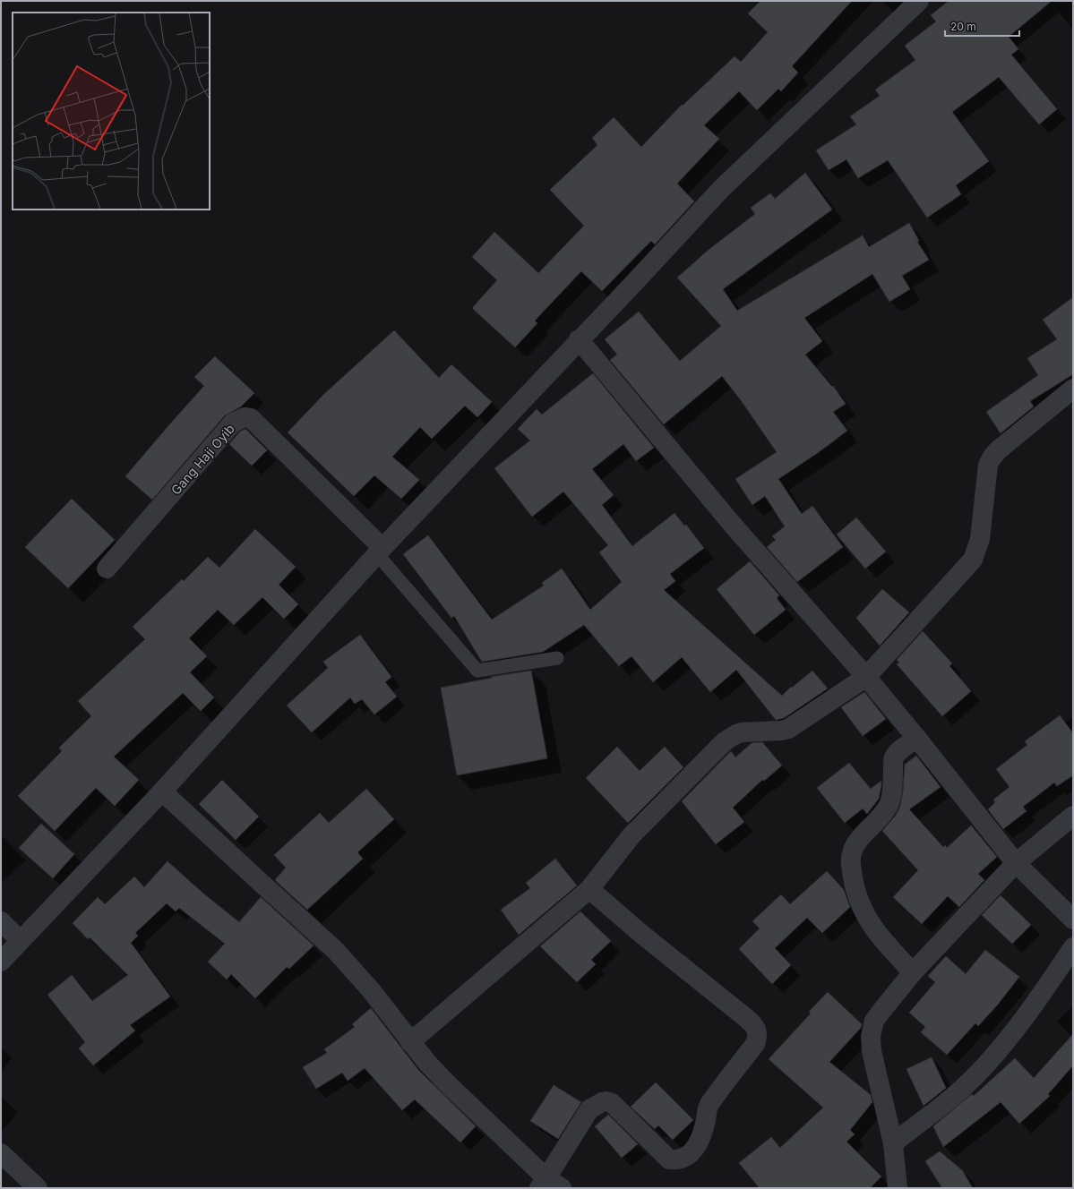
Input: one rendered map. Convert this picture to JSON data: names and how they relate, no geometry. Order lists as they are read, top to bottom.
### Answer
{
  "streets": {
    "street": ["Gang Haji Oyib"]
  },
  "scale_bar": "20 m"
}
